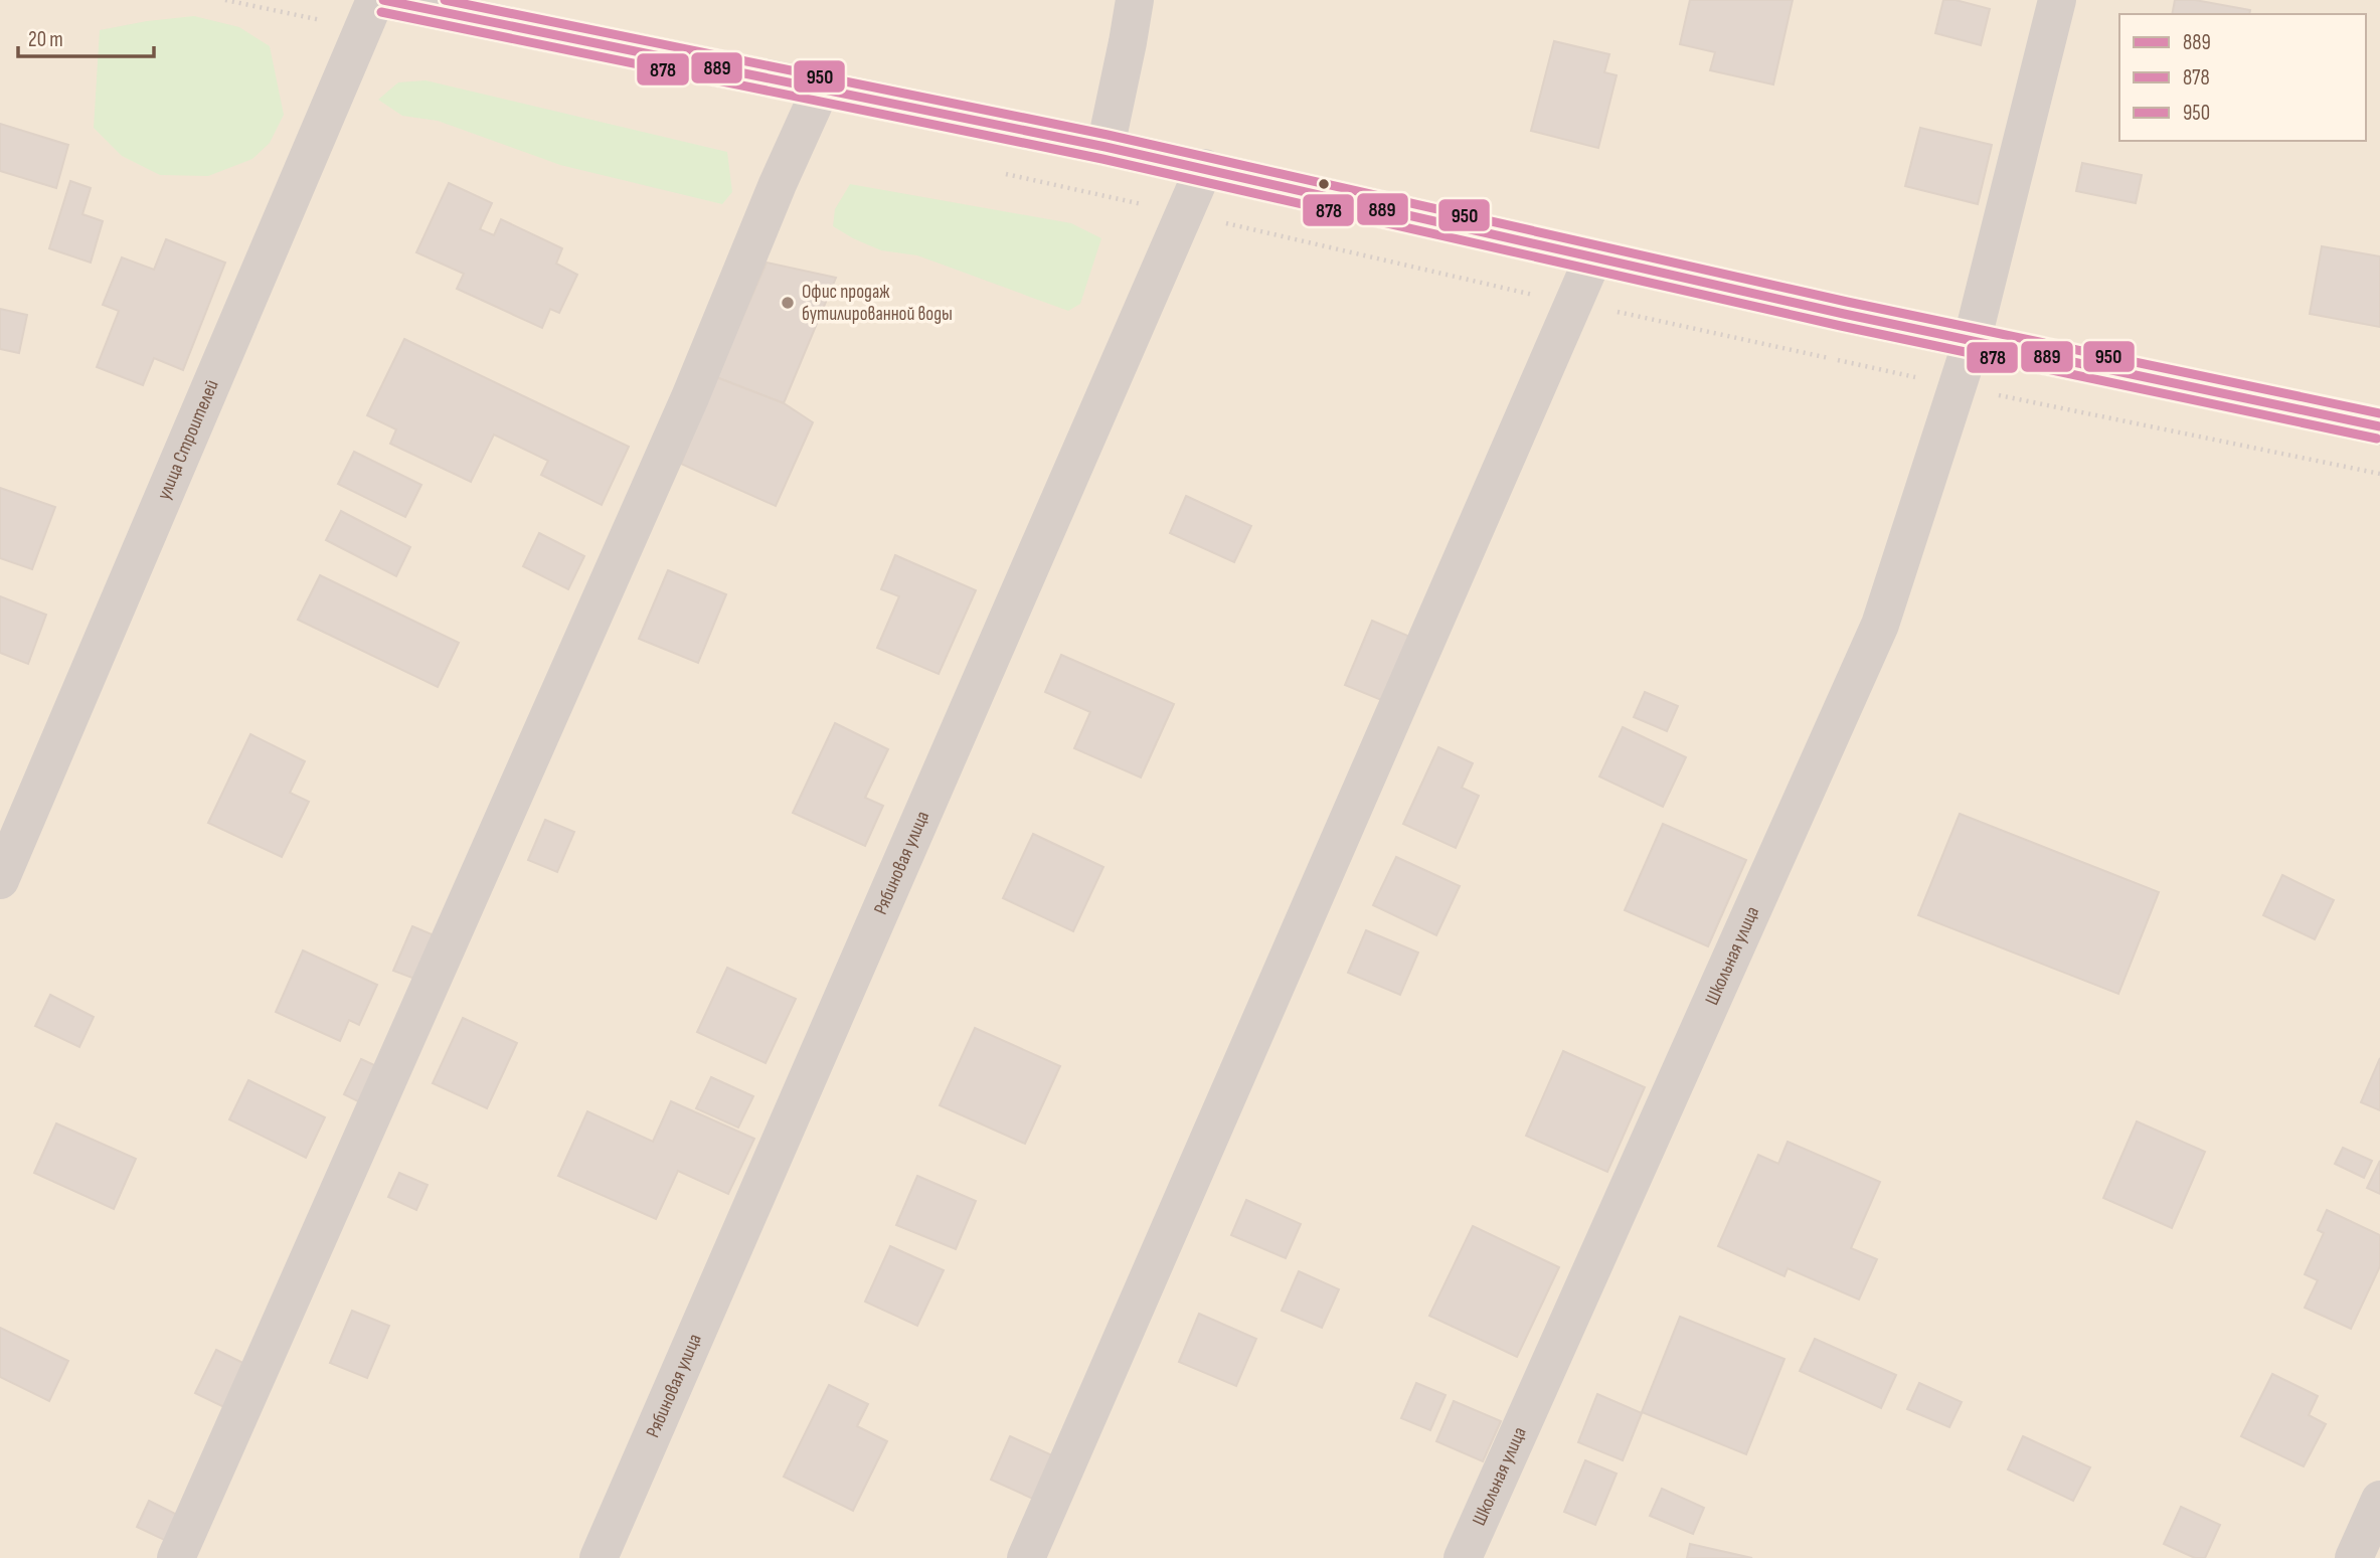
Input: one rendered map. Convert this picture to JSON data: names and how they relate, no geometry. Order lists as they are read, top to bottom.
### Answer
{
  "streets": {
    "street": ["улица Строителей", "Рябиновая улица", "Школьная улица"]
  },
  "places": ["Офис продаж бутилированной воды"],
  "lines": ["transit line 889", "transit line 950", "transit line 878"],
  "legend": ["889", "878", "950"],
  "scale_bar": "20 m"
}
